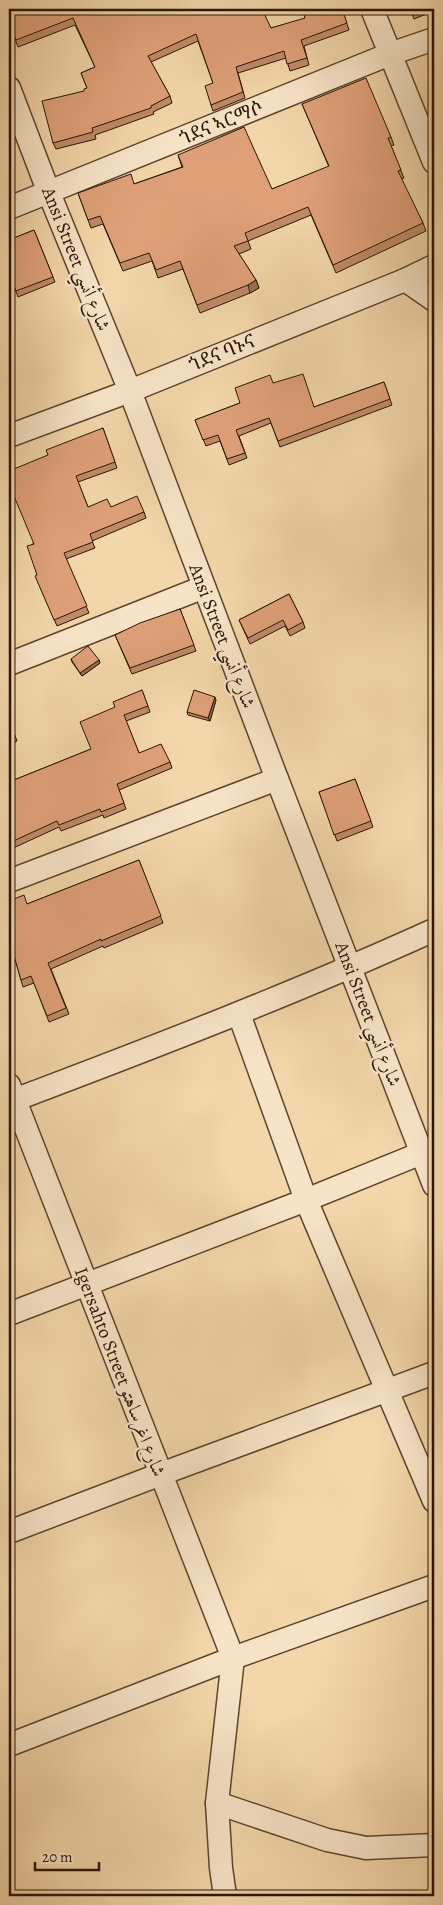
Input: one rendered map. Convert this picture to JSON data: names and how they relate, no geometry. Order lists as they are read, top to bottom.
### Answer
{
  "streets": {
    "street": [
      "ጎደና ኣርማሶ",
      "Ansi Street شارع أنسي",
      "ጎደና ባኑና",
      "Igersahto Street شارع اغرساهتو"
    ]
  },
  "crossings": [
    ["ጎደና ኣርማሶ", "Ansi Street شارع أنسي"],
    ["Ansi Street شارع أنسي", "ጎደና ባኑና"]
  ],
  "scale_bar": "20 m"
}
